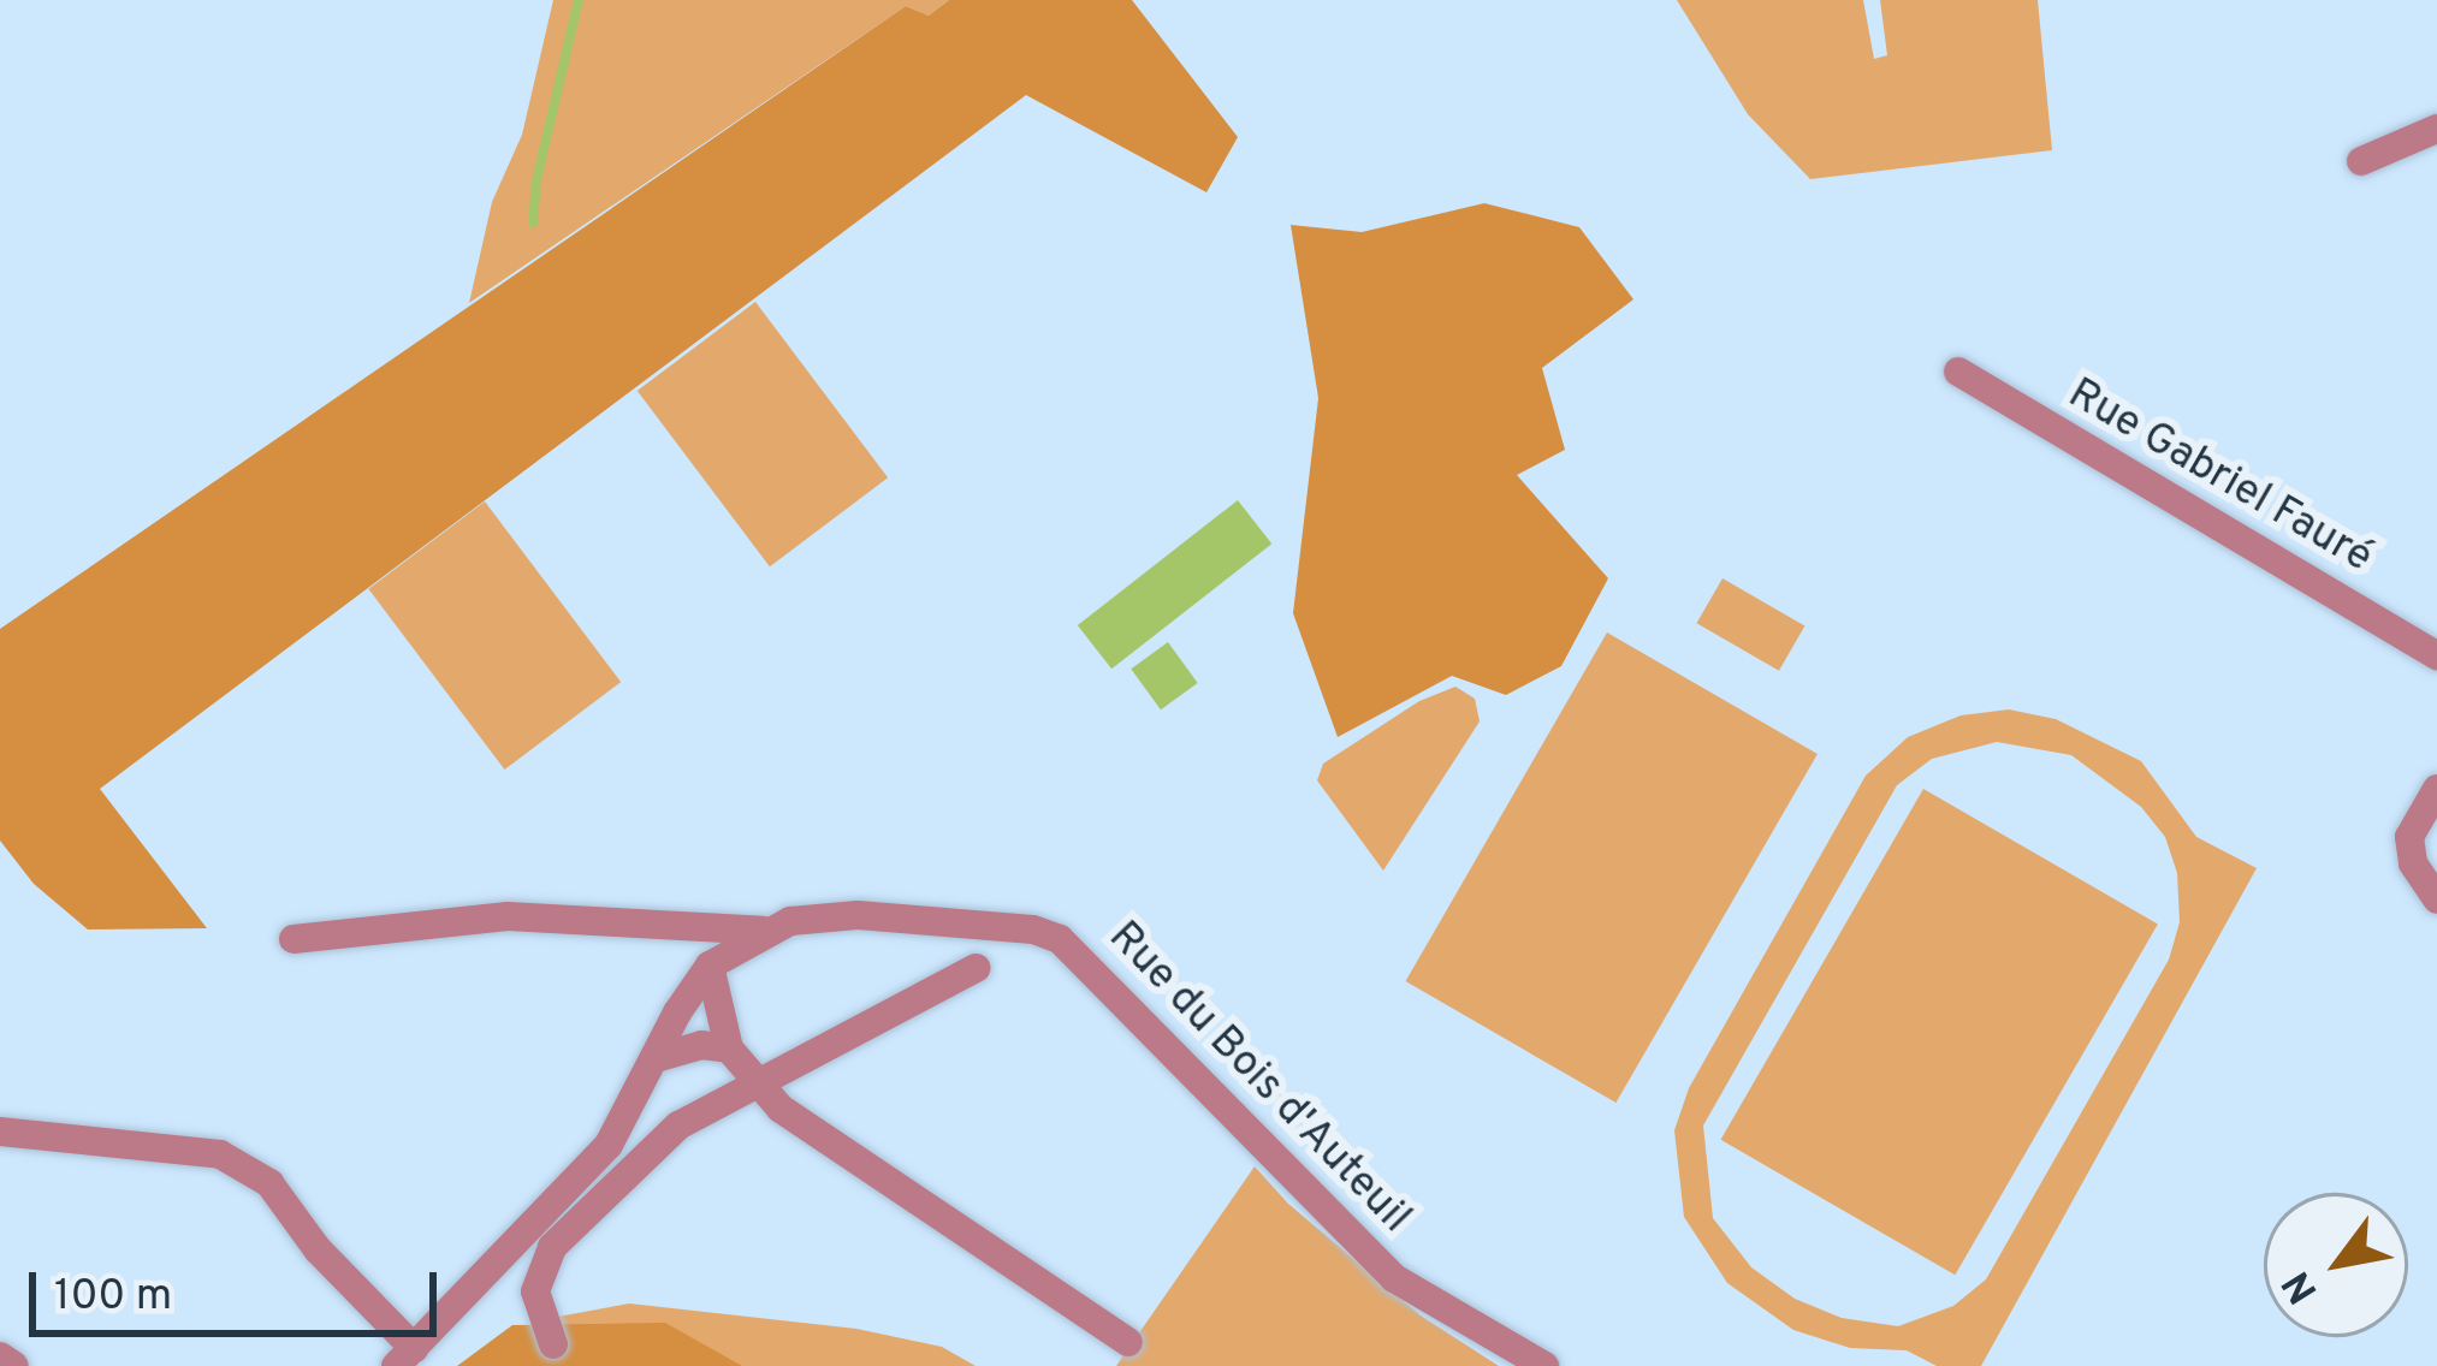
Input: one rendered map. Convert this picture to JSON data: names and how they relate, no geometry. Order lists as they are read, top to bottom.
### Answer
{
  "streets": {
    "street": ["Rue Gabriel Fauré", "Rue du Bois d'Auteuil"]
  },
  "scale_bar": "100 m",
  "north": "bottom left"
}
